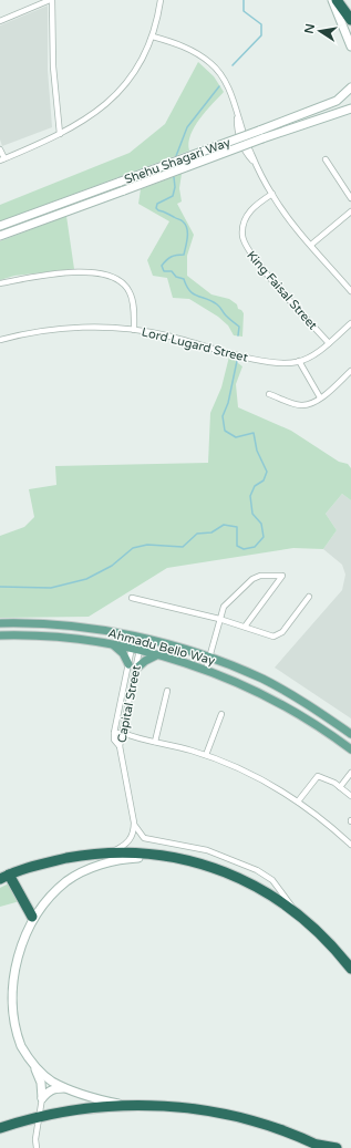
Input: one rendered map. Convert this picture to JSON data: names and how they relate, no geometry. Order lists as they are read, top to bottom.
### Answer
{
  "streets": {
    "main road": ["Shehu Shagari Way", "Ahmadu Bello Way"],
    "street": ["King Faisal Street", "Lord Lugard Street", "Capital Street"]
  },
  "crossings": [
    ["King Faisal Street", "Lord Lugard Street"],
    ["Ahmadu Bello Way", "Capital Street"]
  ],
  "north": "left"
}
